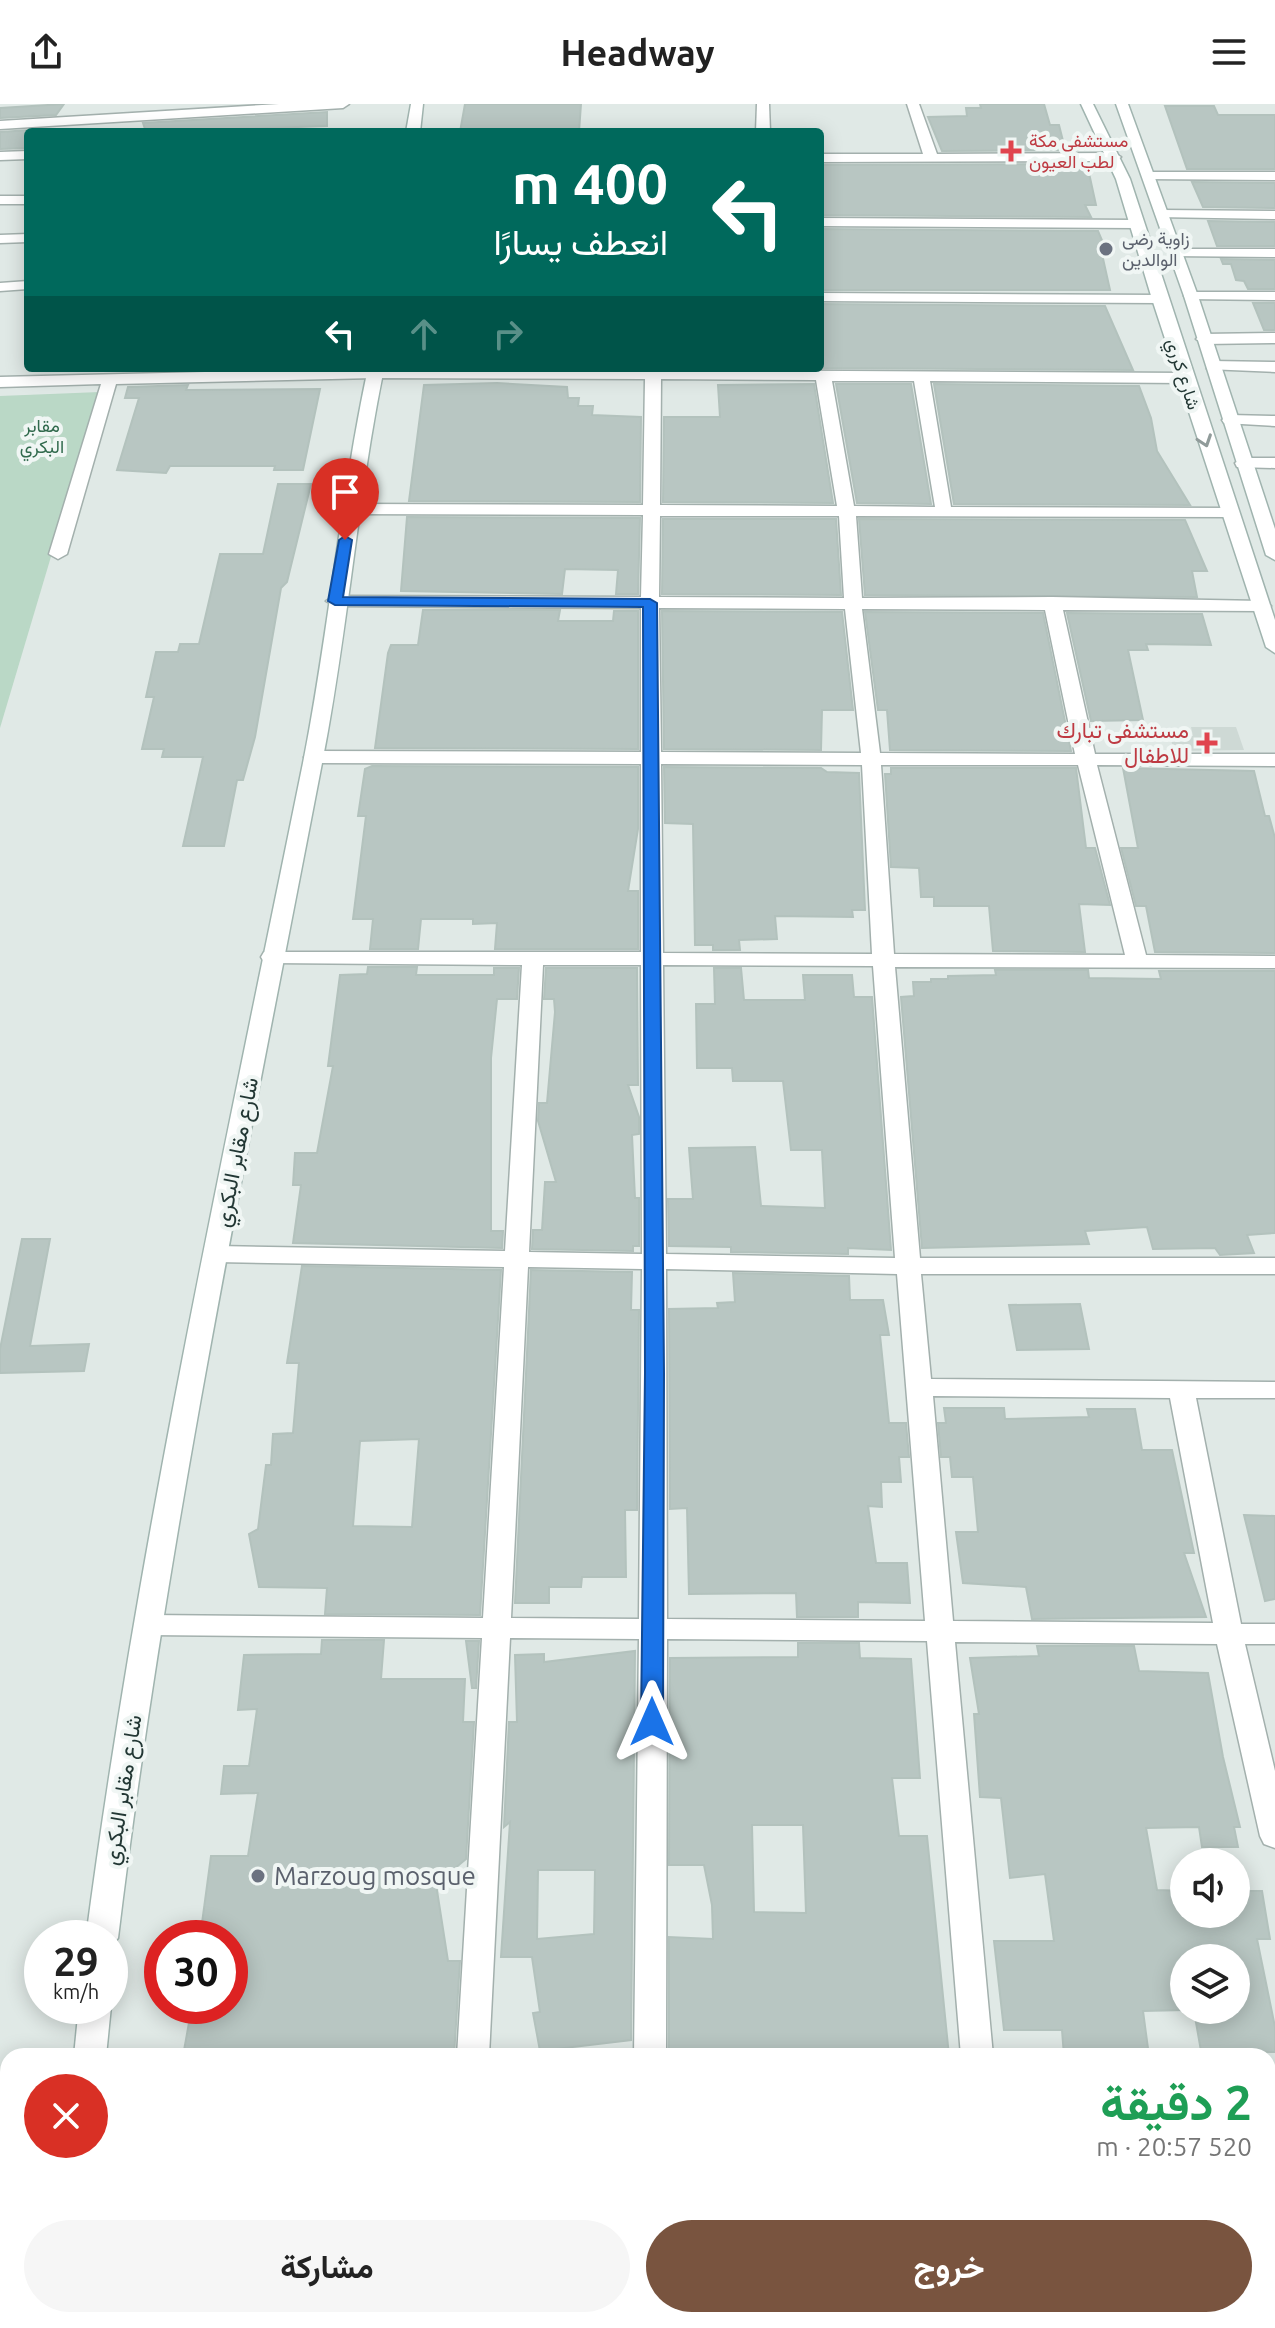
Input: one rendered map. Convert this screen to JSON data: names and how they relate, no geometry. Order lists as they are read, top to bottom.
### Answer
{
  "streets": {
    "street": ["شارع كرري", "شارع مقابر البكري"]
  },
  "parks": ["مقابر البكري"],
  "places": {
    "health": ["مستشفى مكة لطب العيون", "مستشفى تبارك للاطفال"],
    "other": ["زاوية رضى الوالدين", "Marzoug mosque"]
  },
  "page": {
    "header": "Headway",
    "turn": ["400 m", "انعطف يسارًا"],
    "speed": "29 km/h",
    "limit": "30",
    "heading": ["2 دقيقة", "520 m · 20:57"],
    "buttons": ["خروج", "مشاركة"]
  }
}
